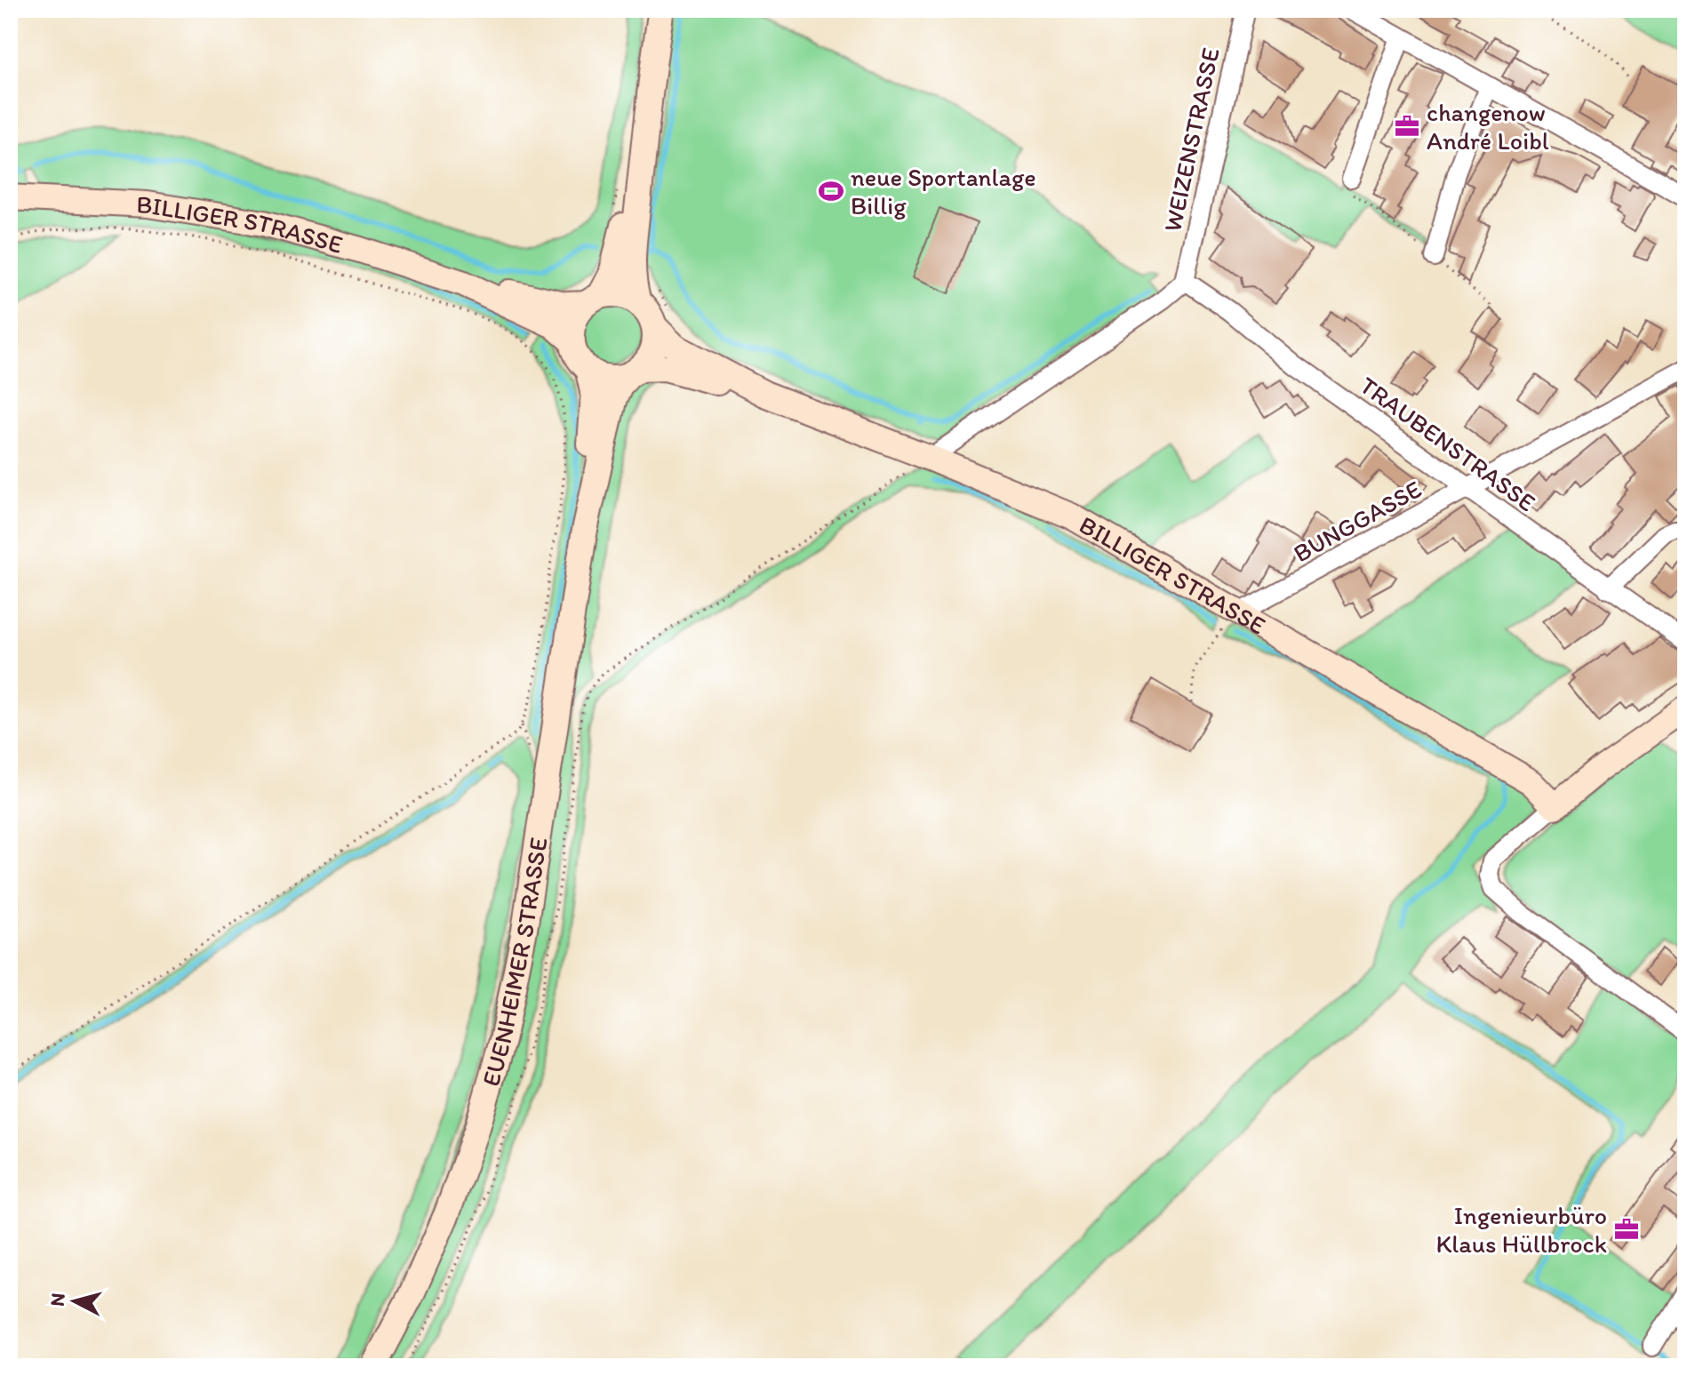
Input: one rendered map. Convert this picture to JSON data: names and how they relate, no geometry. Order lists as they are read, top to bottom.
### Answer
{
  "streets": {
    "street": [
      "WEIZENSTRASSE",
      "BILLIGER STRASSE",
      "TRAUBENSTRASSE",
      "BUNGGASSE",
      "EUENHEIMER STRASSE"
    ]
  },
  "crossings": [
    ["WEIZENSTRASSE", "TRAUBENSTRASSE"],
    ["BILLIGER STRASSE", "BUNGGASSE"],
    ["BILLIGER STRASSE", "EUENHEIMER STRASSE"],
    ["TRAUBENSTRASSE", "BUNGGASSE"]
  ],
  "places": {
    "office": ["changenow André Loibl", "Ingenieurbüro Klaus Hüllbrock"],
    "sports": ["neue Sportanlage Billig"]
  },
  "north": "left"
}
